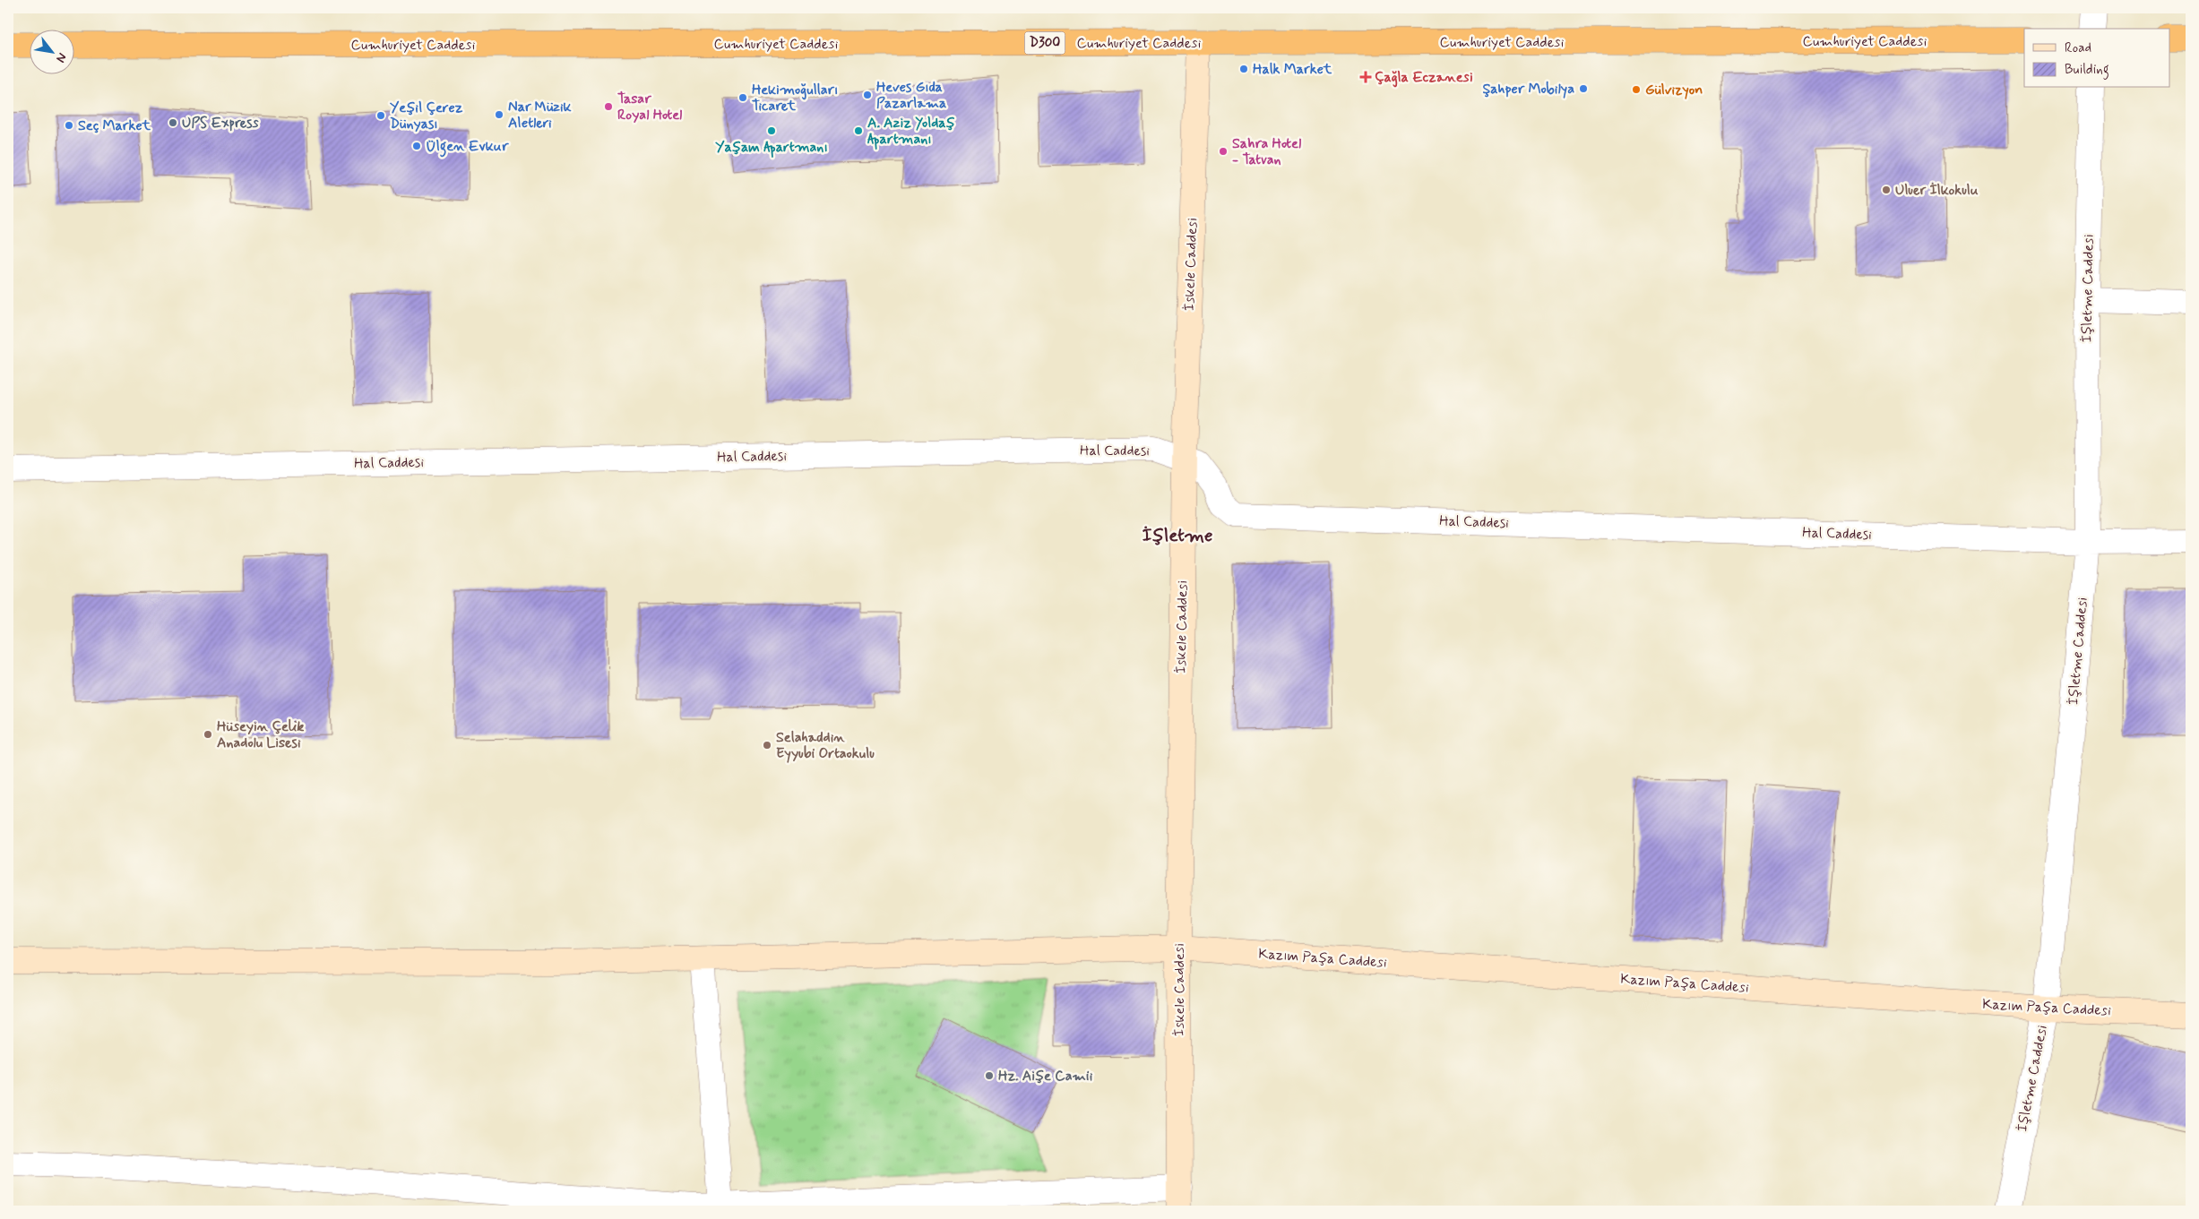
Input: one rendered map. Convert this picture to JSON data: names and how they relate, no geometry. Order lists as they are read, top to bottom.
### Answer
{
  "streets": {
    "highway": ["Cumhuriyet Caddesi", "D300"],
    "street": [
      "İskele Caddesi",
      "İşletme Caddesi",
      "Hal Caddesi",
      "Kazım Paşa Caddesi"
    ]
  },
  "crossings": [
    ["Cumhuriyet Caddesi", "İskele Caddesi"],
    ["İskele Caddesi", "Hal Caddesi"],
    ["İskele Caddesi", "Kazım Paşa Caddesi"],
    ["İşletme Caddesi", "Hal Caddesi"],
    ["İşletme Caddesi", "Kazım Paşa Caddesi"]
  ],
  "districts": ["İşletme"],
  "places": {
    "other": [
      "Halk Market",
      "Şahper Mobilya",
      "Gülvizyon",
      "Heves Gıda Pazarlama",
      "Hekimoğulları Ticaret",
      "Tasar Royal Hotel",
      "Nar Müzik Aletleri",
      "Yeşil Çerez Dünyası",
      "UPS Express",
      "Seç Market",
      "Yaşam Apartmanı",
      "A. Aziz Yoldaş Apartmanı",
      "Ülgen Evkur",
      "Sahra Hotel - Tatvan",
      "Uluer İlkokulu",
      "Hüseyin Çelik Anadolu Lisesi",
      "Selahaddin Eyyubi Ortaokulu",
      "Hz. Aişe Camii"
    ],
    "health": ["Çağla Eczanesi"]
  },
  "legend": ["Road", "Building"],
  "north": "bottom right"
}
